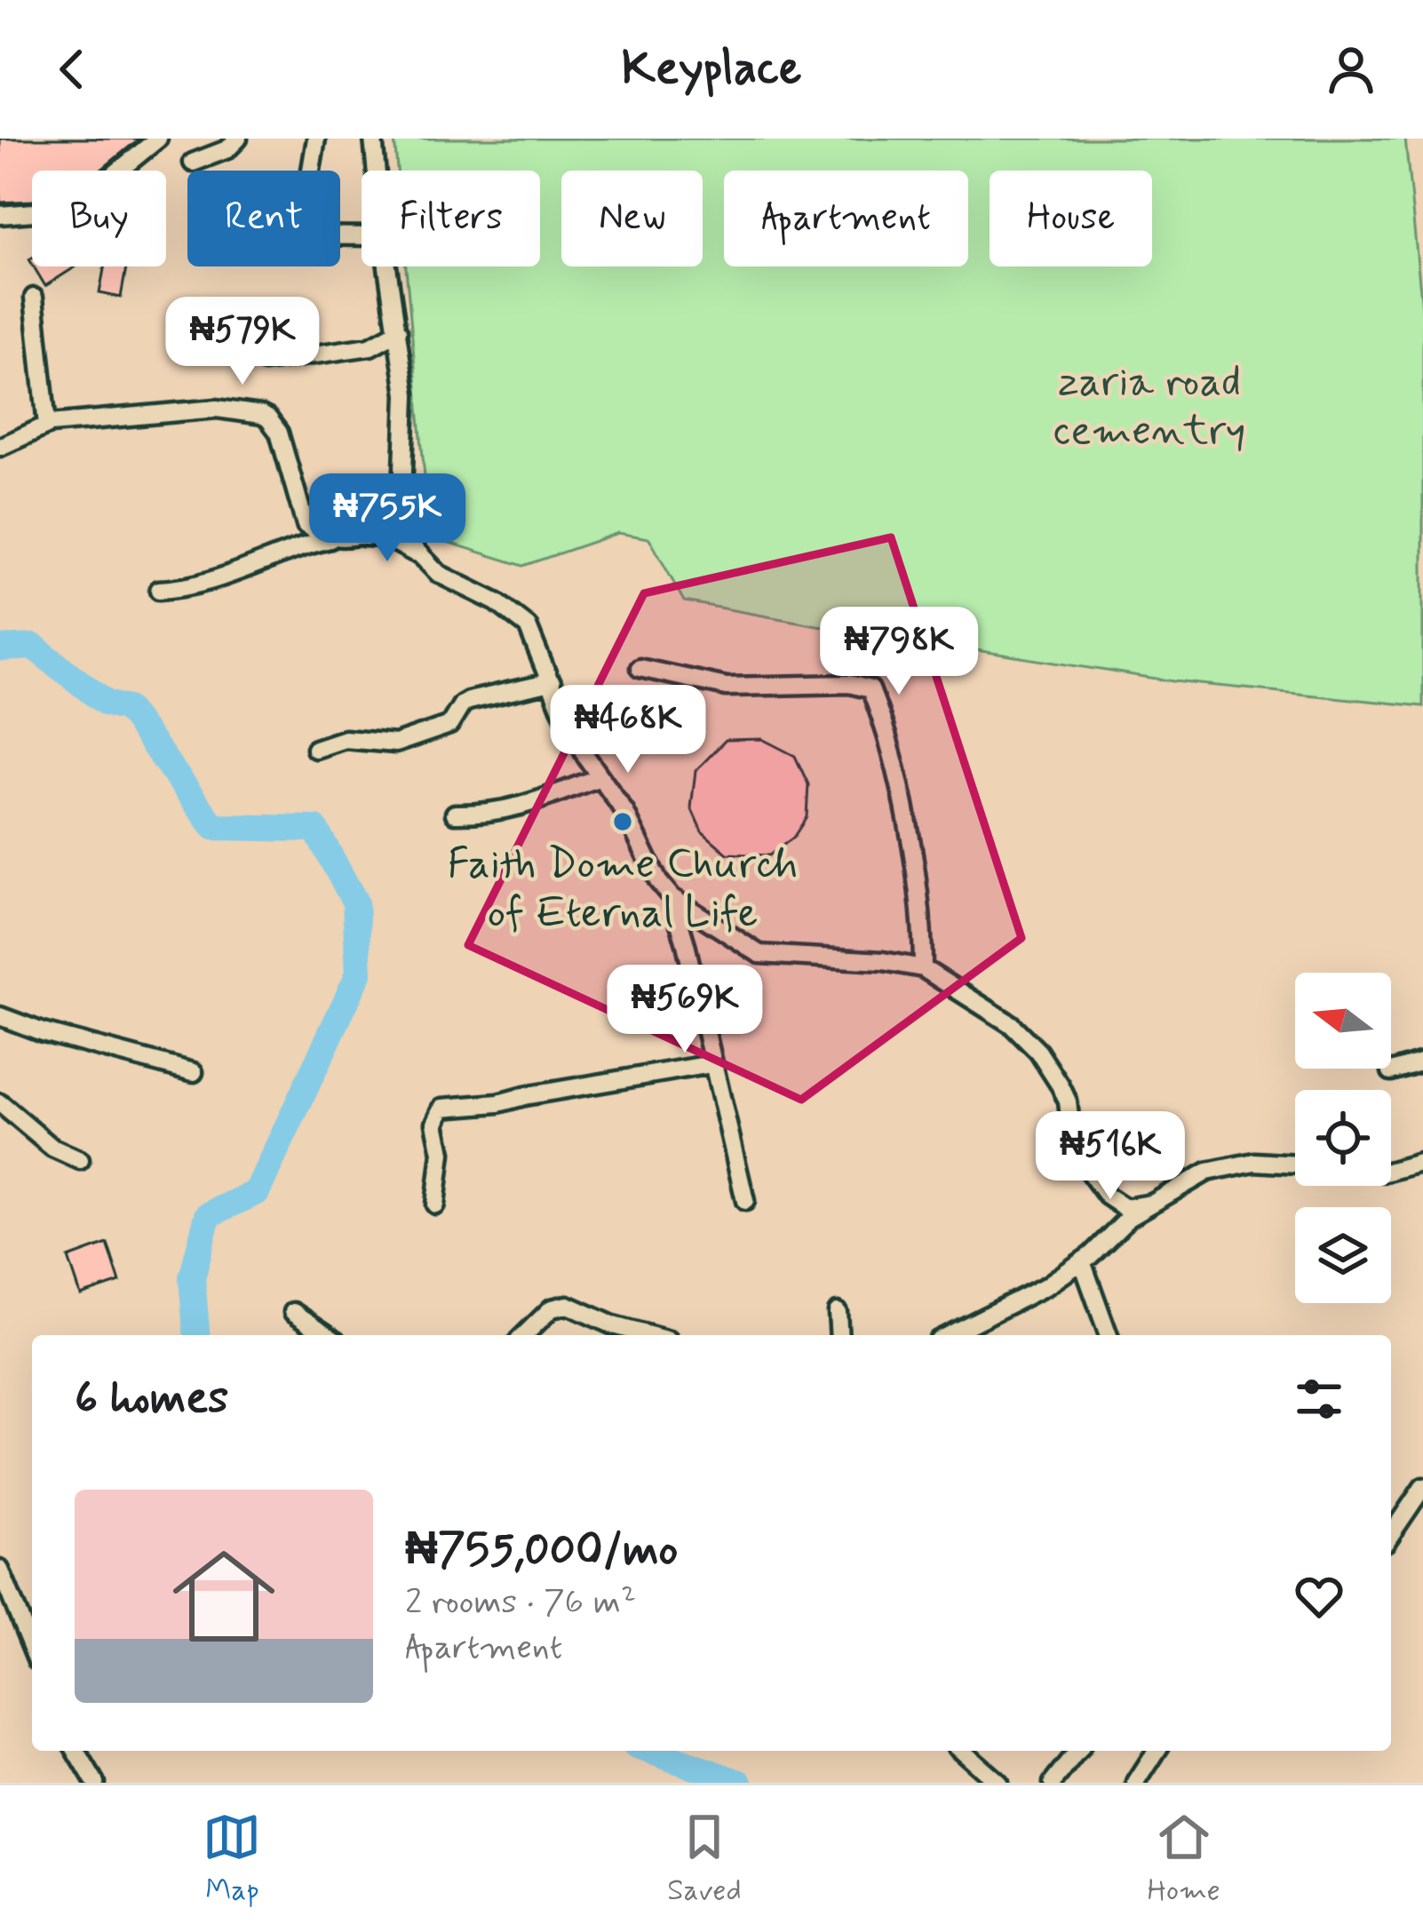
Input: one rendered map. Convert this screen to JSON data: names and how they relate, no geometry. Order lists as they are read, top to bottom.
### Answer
{
  "parks": ["zaria road cementry"],
  "places": ["Faith Dome Church of Eternal Life"],
  "north": "left",
  "page": {
    "header": "Keyplace",
    "chip": [
      "Buy",
      "Rent",
      "Filters",
      "New",
      "Apartment",
      "House"
    ],
    "price": [
      "₦579K",
      "₦755K",
      "₦798K",
      "₦468K",
      "₦569K",
      "₦516K"
    ],
    "heading": "6 homes",
    "list": [
      {
        "name": "₦755,000/mo",
        "note": "2 rooms · 76 m² · Apartment"
      }
    ],
    "tabs": ["Map", "Saved", "Home"]
  }
}
